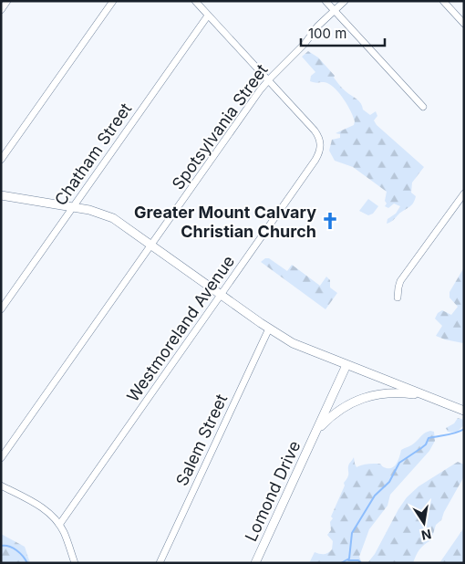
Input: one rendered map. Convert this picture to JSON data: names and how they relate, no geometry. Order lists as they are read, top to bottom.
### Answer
{
  "streets": {
    "main road": ["Lomond Drive"],
    "street": [
      "Spotsylvania Street",
      "Chatham Street",
      "Westmoreland Avenue",
      "Salem Street"
    ]
  },
  "crossings": [
    ["Spotsylvania Street", "Westmoreland Avenue"]
  ],
  "places": {
    "church": ["Greater Mount Calvary Christian Church"]
  },
  "scale_bar": "100 m",
  "north": "bottom"
}
